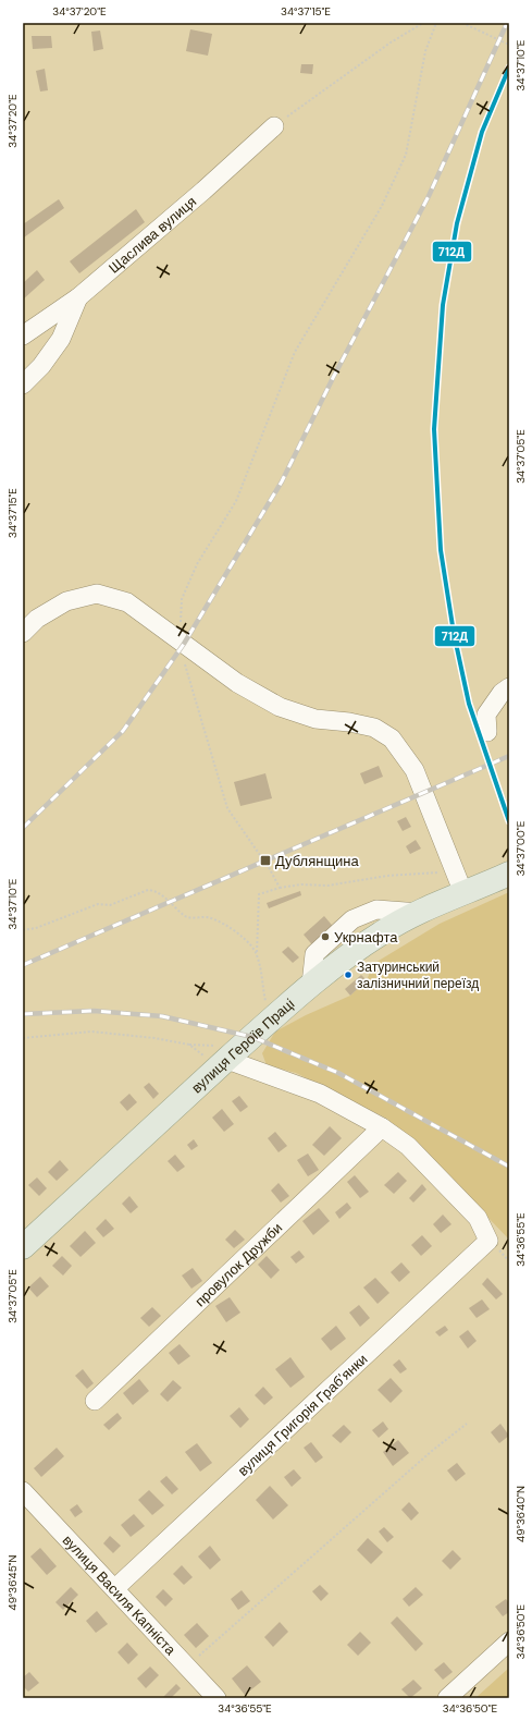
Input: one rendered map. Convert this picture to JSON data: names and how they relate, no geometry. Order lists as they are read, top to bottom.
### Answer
{
  "streets": {
    "main road": ["вулиця Героїв Праці"],
    "street": [
      "Щаслива вулиця",
      "провулок Дружби",
      "вулиця Григорія Грабʼянки",
      "вулиця Василя Капніста"
    ]
  },
  "crossings": [
    ["провулок Дружби", "вулиця Григорія Грабʼянки"],
    ["вулиця Григорія Грабʼянки", "вулиця Василя Капніста"]
  ],
  "places": {
    "transit": ["Дублянщина"],
    "other": ["Укрнафта", "Затуринський залізничний переїзд"]
  },
  "lines": ["transit line 712Д"],
  "coordinates": [
    "34°37'20\"E",
    "34°37'15\"E",
    "34°37'10\"E",
    "34°37'05\"E",
    "34°37'00\"E",
    "34°36'55\"E",
    "49°36'40\"N",
    "49°36'45\"N",
    "34°36'50\"E"
  ]
}
